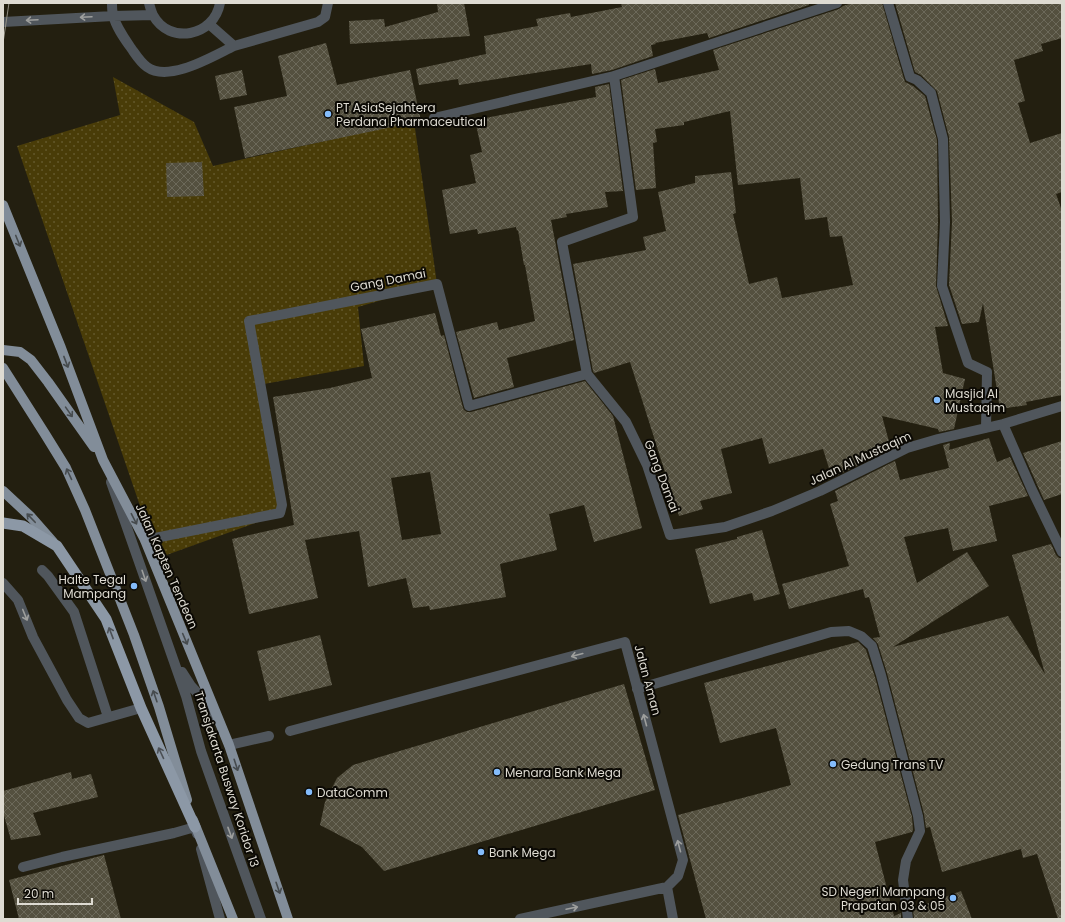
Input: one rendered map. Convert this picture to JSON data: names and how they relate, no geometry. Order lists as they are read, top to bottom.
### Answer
{
  "streets": {
    "main road": ["Jalan Kapten Tendean"],
    "street": [
      "Gang Damai",
      "Jalan Al Mustaqim",
      "Jalan Aman",
      "Transjakarta Busway Koridor 13"
    ]
  },
  "crossings": [
    ["Gang Damai", "Jalan Al Mustaqim"],
    ["Gang Damai", "Jalan Kapten Tendean"],
    ["Jalan Kapten Tendean", "Transjakarta Busway Koridor 13"]
  ],
  "places": [
    "PT AsiaSejahtera Perdana Pharmaceutical",
    "Masjid Al Mustaqim",
    "Halte Tegal Mampang",
    "Gedung Trans TV",
    "Menara Bank Mega",
    "DataComm",
    "Bank Mega",
    "SD Negeri Mampang Prapatan 03 & 05"
  ],
  "scale_bar": "20 m"
}
